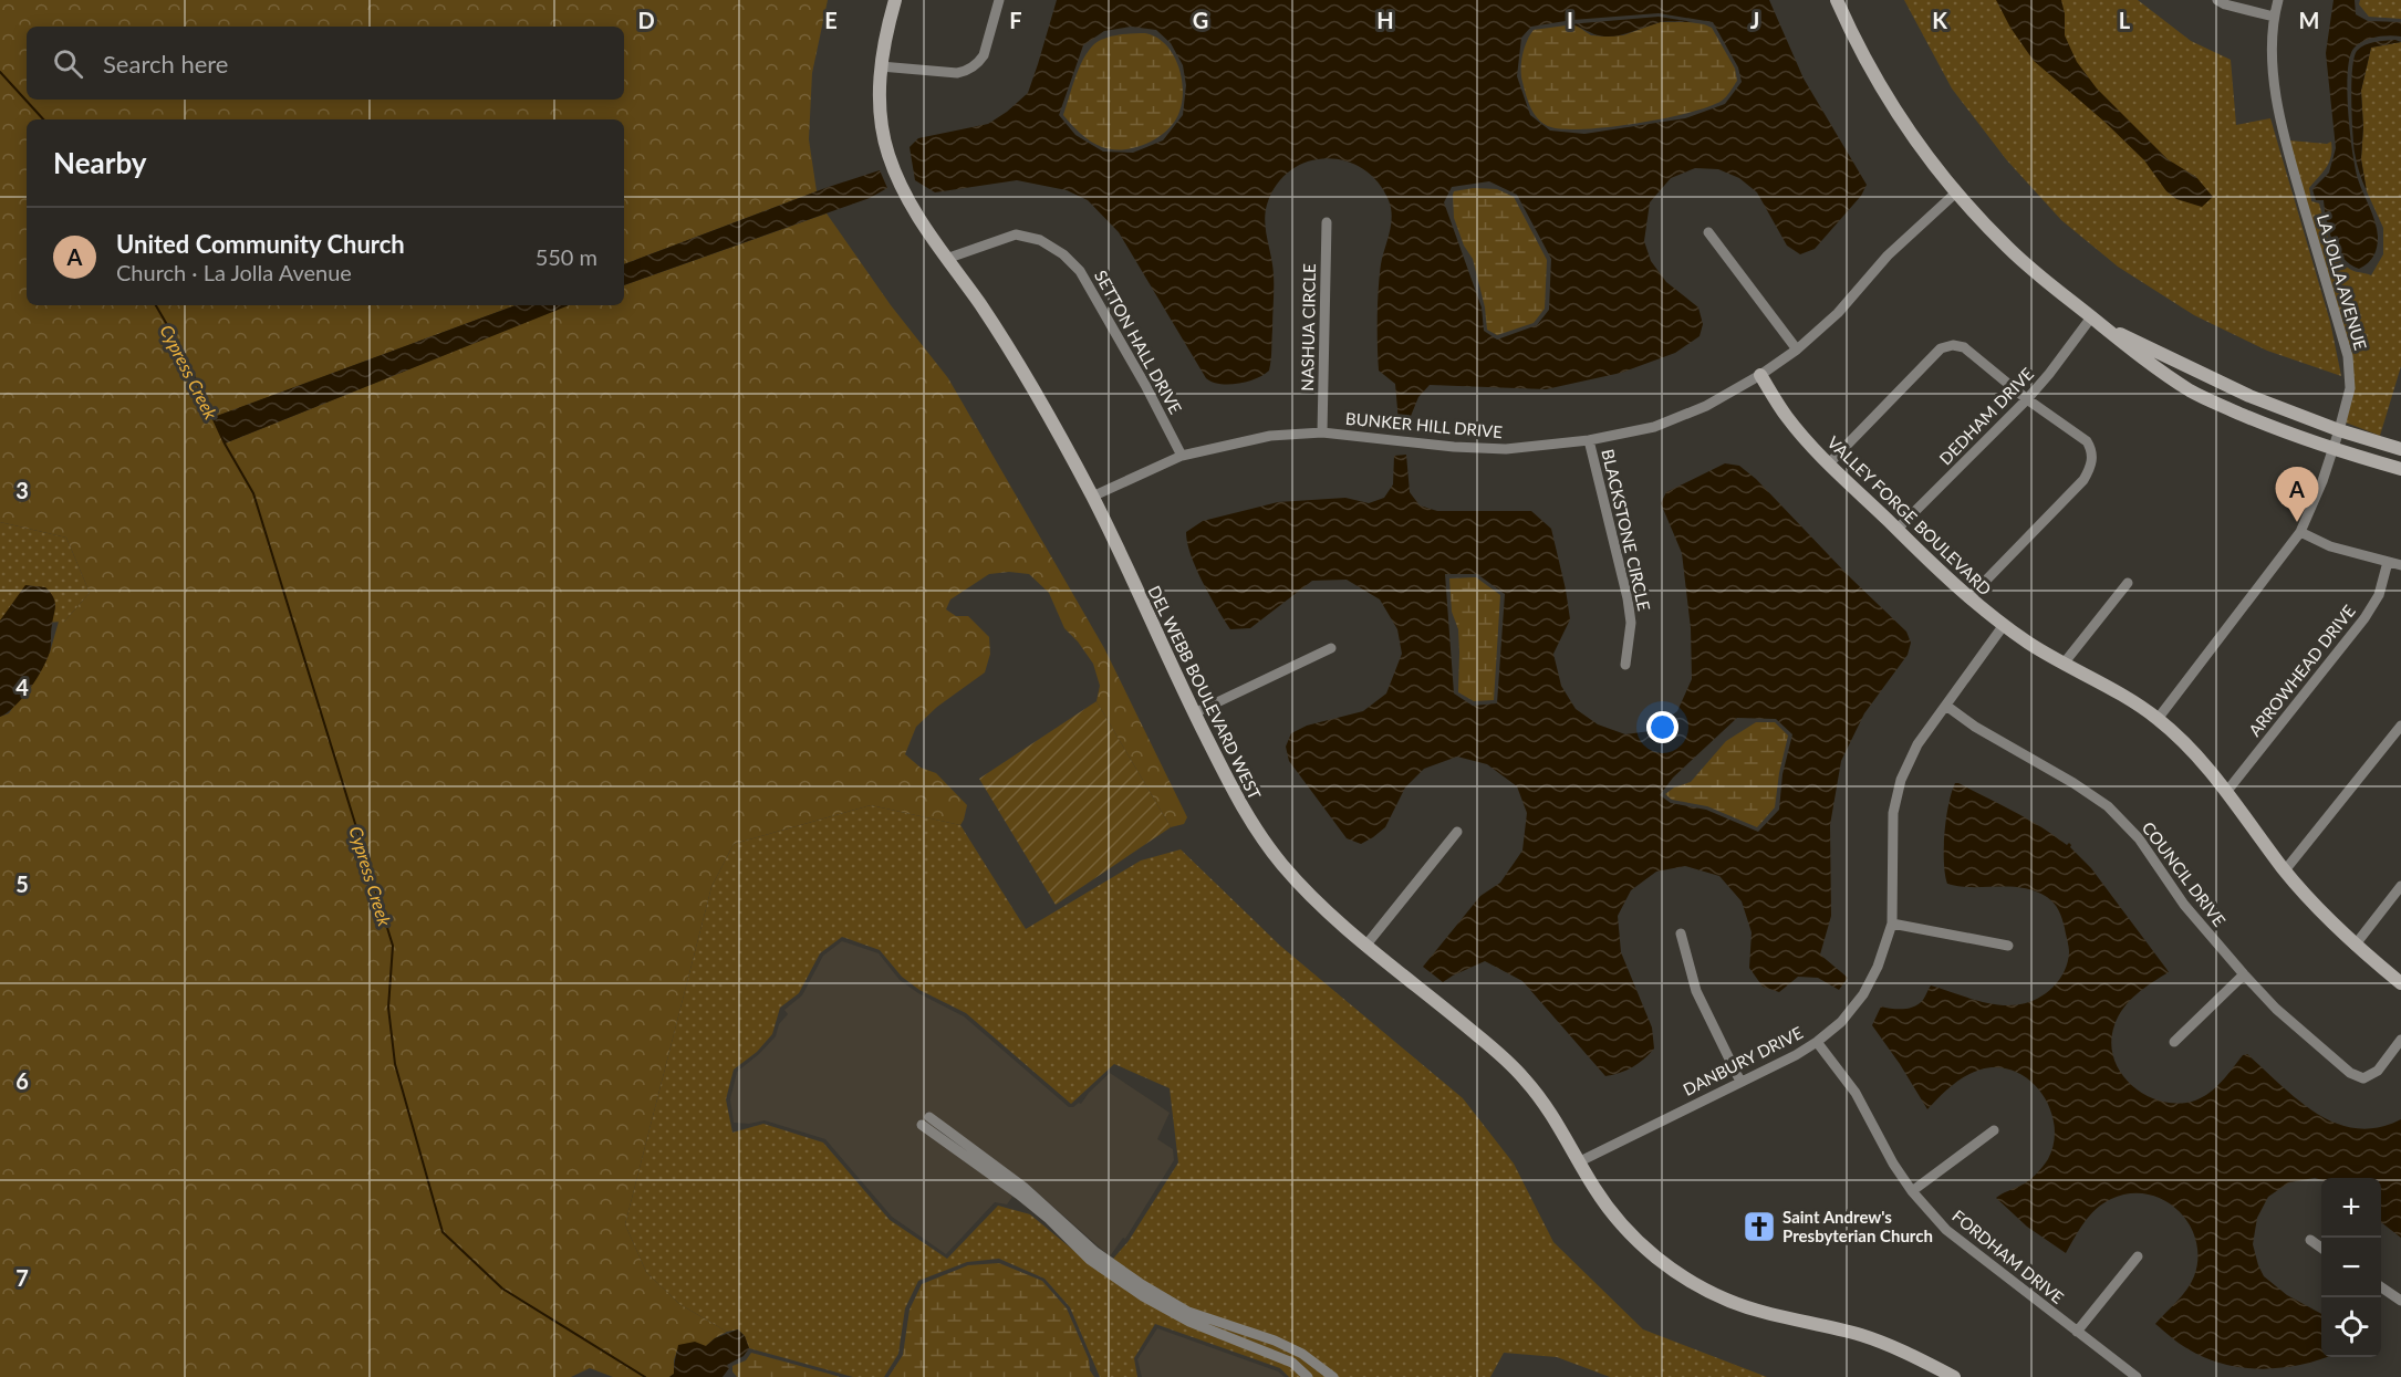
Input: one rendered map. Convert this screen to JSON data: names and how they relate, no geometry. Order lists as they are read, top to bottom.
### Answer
{
  "streets": {
    "street": [
      "LA JOLLA AVENUE",
      "NASHUA CIRCLE",
      "SETTON HALL DRIVE",
      "DEDHAM DRIVE",
      "BUNKER HILL DRIVE",
      "VALLEY FORGE BOULEVARD",
      "BLACKSTONE CIRCLE",
      "ARROWHEAD DRIVE",
      "DEL WEBB BOULEVARD WEST",
      "COUNCIL DRIVE",
      "DANBURY DRIVE",
      "FORDHAM DRIVE"
    ]
  },
  "crossings": [
    ["LA JOLLA AVENUE", "VALLEY FORGE BOULEVARD"],
    ["NASHUA CIRCLE", "BUNKER HILL DRIVE"],
    ["SETTON HALL DRIVE", "BUNKER HILL DRIVE"],
    ["SETTON HALL DRIVE", "DEL WEBB BOULEVARD WEST"],
    ["DEDHAM DRIVE", "VALLEY FORGE BOULEVARD"],
    ["BUNKER HILL DRIVE", "VALLEY FORGE BOULEVARD"],
    ["BUNKER HILL DRIVE", "BLACKSTONE CIRCLE"],
    ["BUNKER HILL DRIVE", "DEL WEBB BOULEVARD WEST"],
    ["VALLEY FORGE BOULEVARD", "ARROWHEAD DRIVE"],
    ["VALLEY FORGE BOULEVARD", "DANBURY DRIVE"],
    ["DEL WEBB BOULEVARD WEST", "DANBURY DRIVE"],
    ["COUNCIL DRIVE", "DANBURY DRIVE"],
    ["DANBURY DRIVE", "FORDHAM DRIVE"]
  ],
  "water": ["Cypress Creek"],
  "places": {
    "church": ["Saint Andrew's Presbyterian Church"]
  },
  "page": {
    "search": "Search here",
    "heading": "Nearby",
    "list": [
      {
        "mark": "A",
        "name": "United Community Church",
        "note": "Church · La Jolla Avenue",
        "value": "550 m"
      }
    ],
    "pins": "A",
    "map_buttons": ["+", "−"]
  },
  "grid": {
    "columns": [
      "D",
      "E",
      "F",
      "G",
      "H",
      "I",
      "J",
      "K",
      "L",
      "M"
    ],
    "rows": [
      "3",
      "4",
      "5",
      "6",
      "7"
    ]
  }
}
